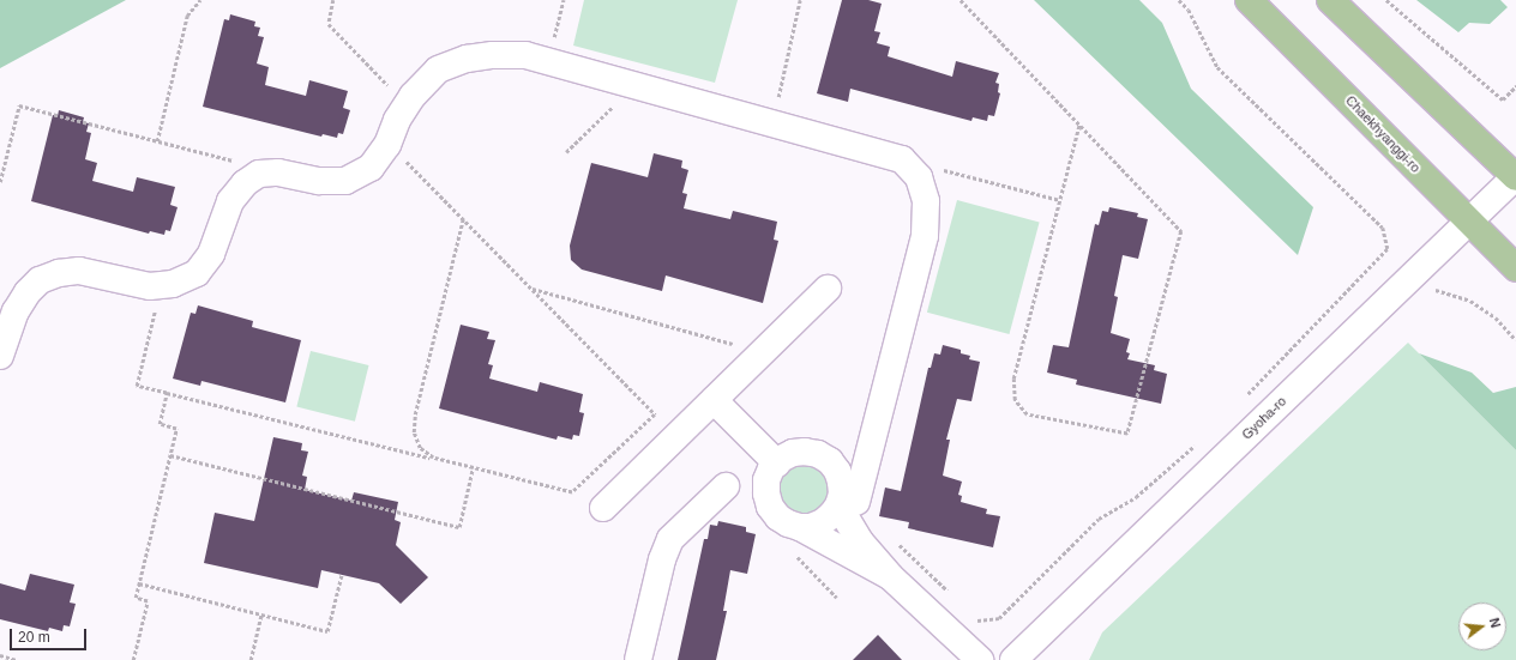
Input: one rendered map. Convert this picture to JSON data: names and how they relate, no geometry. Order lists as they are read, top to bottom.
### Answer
{
  "streets": {
    "main road": ["Chaekhyanggi-ro"],
    "street": ["Gyoha-ro"]
  },
  "crossings": [
    ["Chaekhyanggi-ro", "Gyoha-ro"]
  ],
  "scale_bar": "20 m",
  "north": "right"
}
